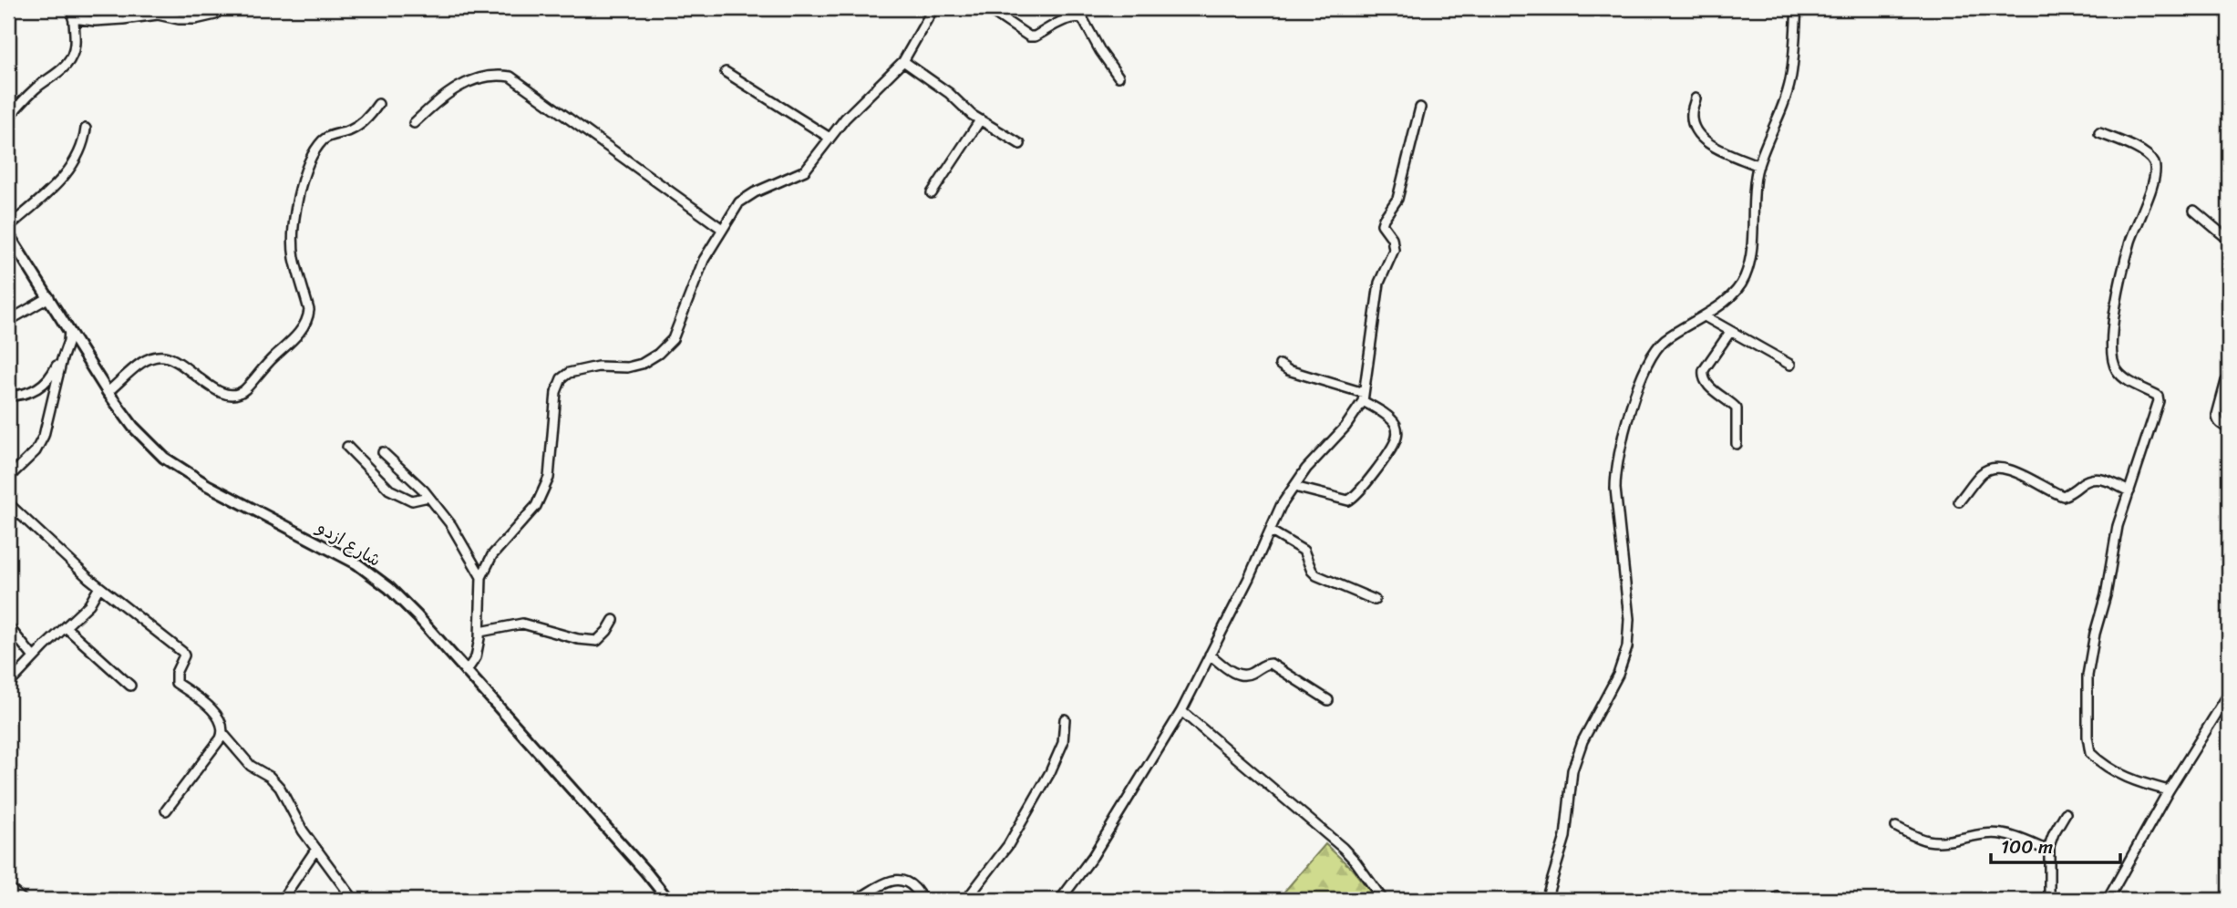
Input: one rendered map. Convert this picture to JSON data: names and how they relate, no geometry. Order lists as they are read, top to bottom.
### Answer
{
  "streets": {
    "street": ["شارع ازدو"]
  },
  "scale_bar": "100 m"
}
